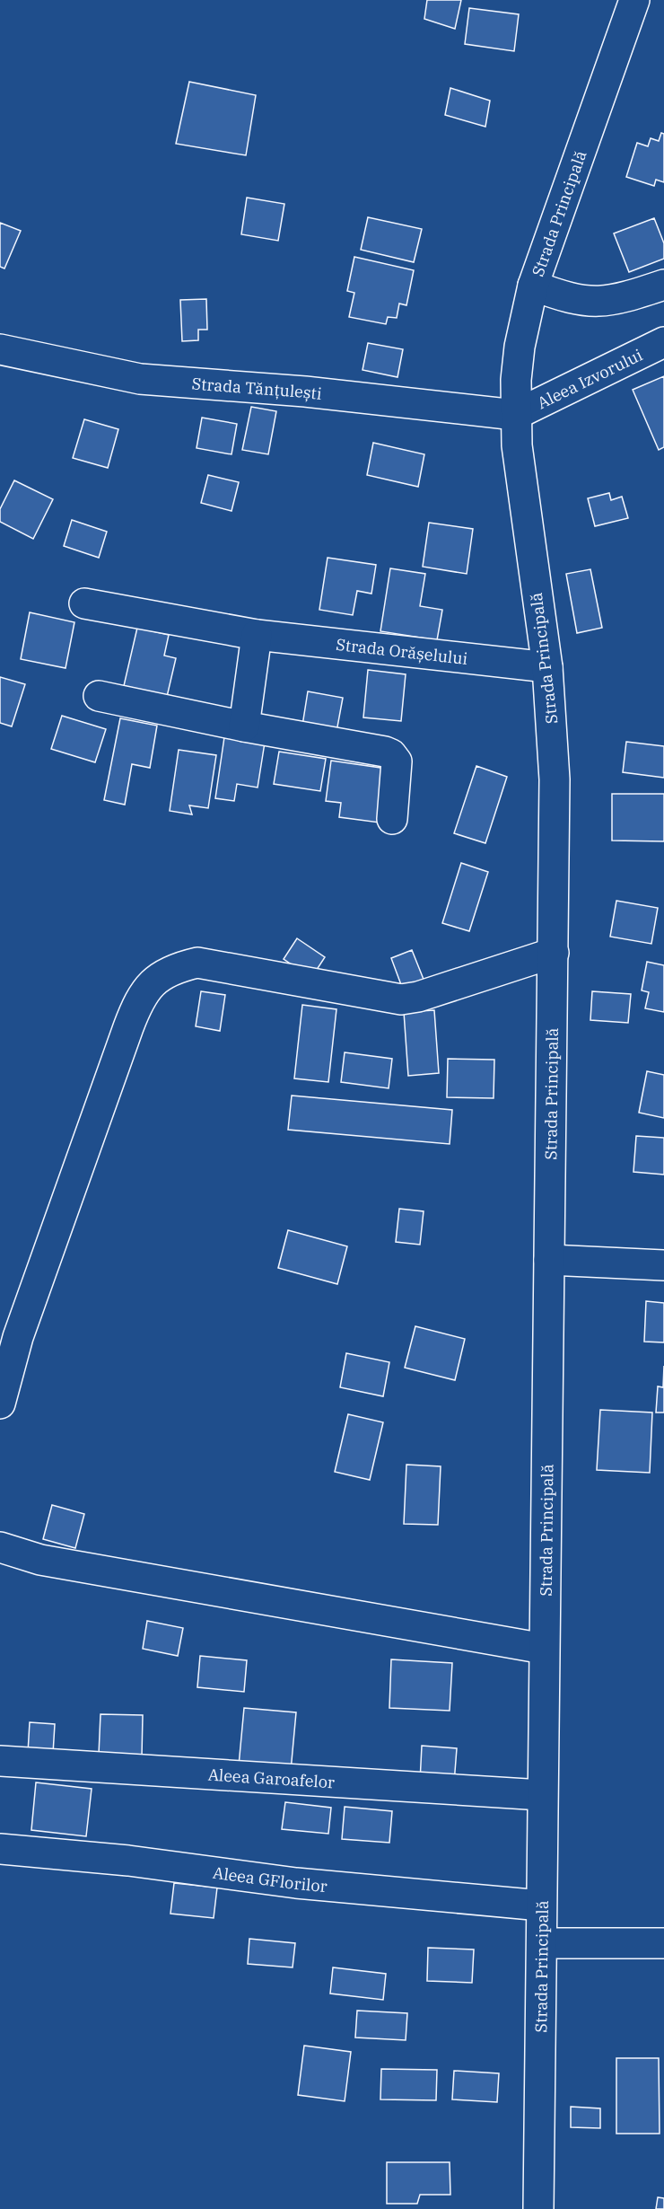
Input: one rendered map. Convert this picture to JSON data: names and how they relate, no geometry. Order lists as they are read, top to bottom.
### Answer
{
  "streets": {
    "street": [
      "Strada Principală",
      "Aleea Izvorului",
      "Strada Tănțulești",
      "Strada Orășelului",
      "Aleea Garoafelor",
      "Aleea GFlorilor"
    ]
  },
  "crossings": [
    ["Strada Principală", "Aleea Izvorului"],
    ["Strada Principală", "Strada Tănțulești"],
    ["Strada Principală", "Strada Orășelului"],
    ["Strada Principală", "Aleea Garoafelor"],
    ["Strada Principală", "Aleea GFlorilor"],
    ["Aleea Izvorului", "Strada Tănțulești"]
  ]
}
